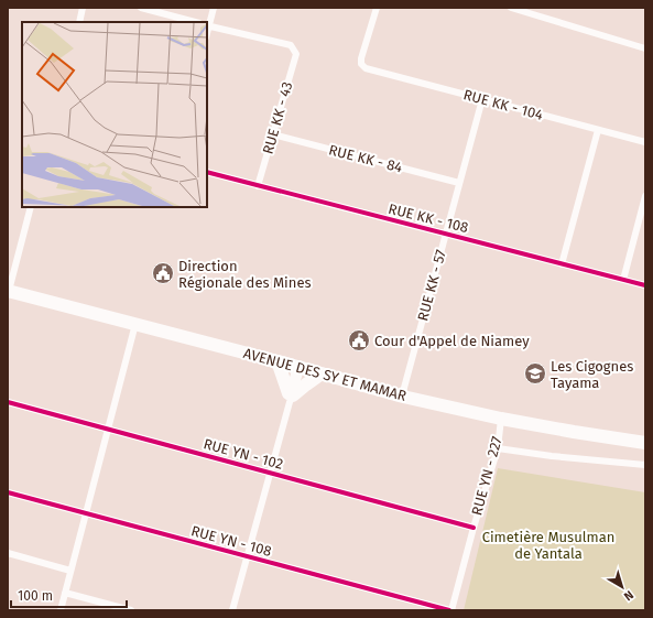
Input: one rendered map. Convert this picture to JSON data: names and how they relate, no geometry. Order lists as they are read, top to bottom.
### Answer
{
  "streets": {
    "highway": ["AVENUE DES SY ET MAMAR"],
    "street": [
      "RUE KK - 104",
      "RUE KK - 43",
      "RUE KK - 84",
      "RUE KK - 108",
      "RUE KK - 57",
      "RUE YN - 102",
      "RUE YN - 227",
      "RUE YN - 108"
    ]
  },
  "crossings": [
    ["RUE KK - 104", "RUE KK - 57"],
    ["RUE KK - 43", "RUE KK - 84"],
    ["RUE KK - 43", "RUE KK - 108"],
    ["RUE KK - 84", "RUE KK - 57"],
    ["RUE KK - 108", "RUE KK - 57"],
    ["RUE KK - 57", "AVENUE DES SY ET MAMAR"],
    ["AVENUE DES SY ET MAMAR", "RUE YN - 227"],
    ["RUE YN - 102", "RUE YN - 227"],
    ["RUE YN - 227", "RUE YN - 108"]
  ],
  "parks": ["Cimetière Musulman de Yantala"],
  "places": {
    "public building": ["Direction Régionale des Mines", "Cour d'Appel de Niamey"],
    "school or university": ["Les Cigognes Tayama"]
  },
  "scale_bar": "100 m",
  "north": "bottom right"
}
